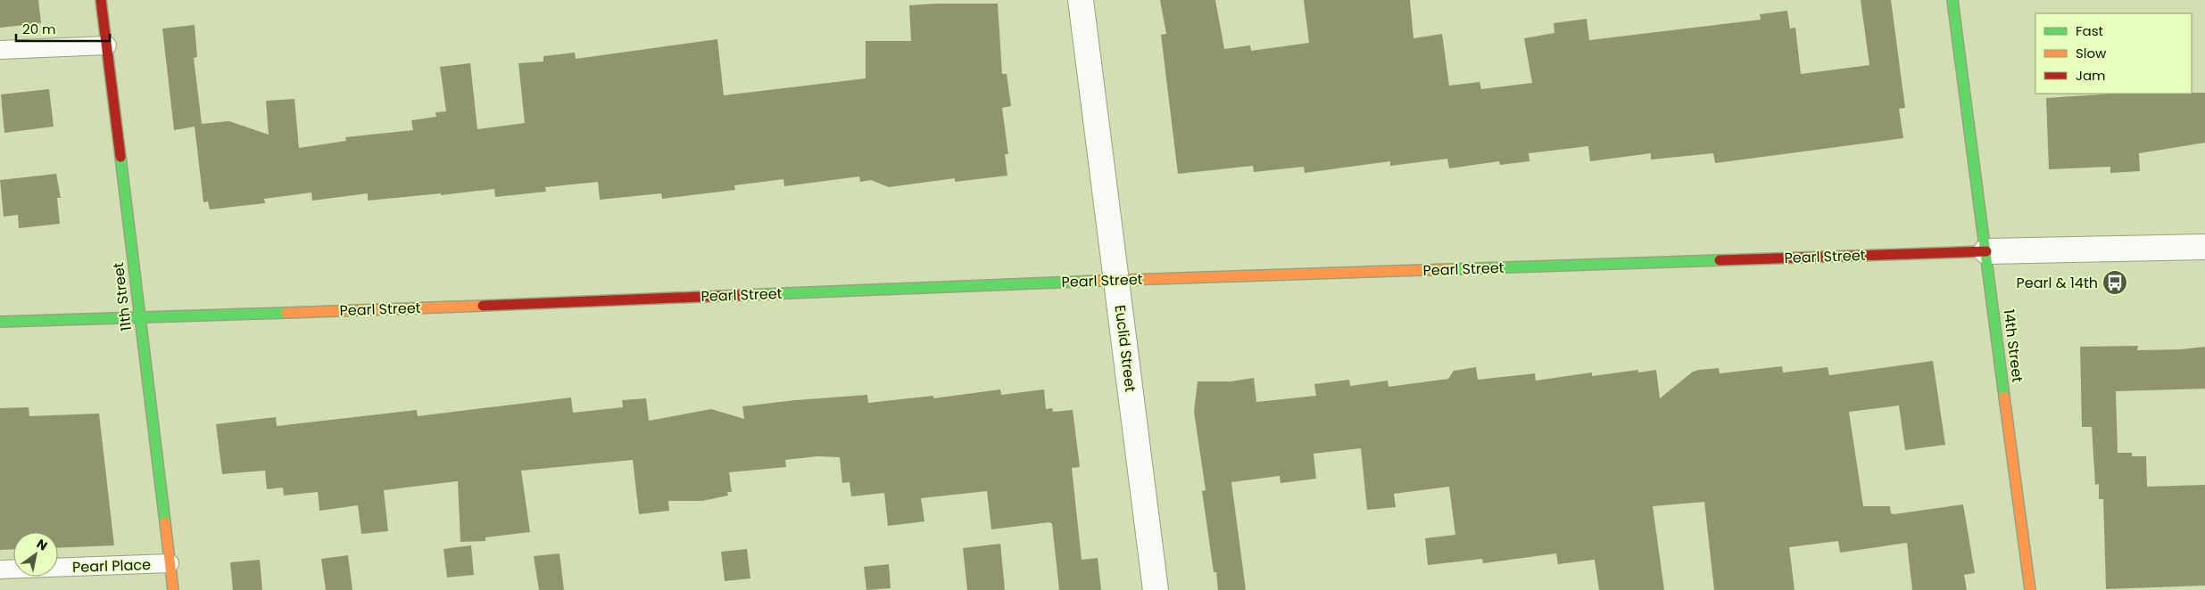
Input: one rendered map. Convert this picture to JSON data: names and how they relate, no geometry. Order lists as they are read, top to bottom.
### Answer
{
  "streets": {
    "street": [
      "Pearl Street",
      "11th Street",
      "14th Street",
      "Euclid Street"
    ],
    "lane": ["Pearl Place"]
  },
  "crossings": [
    ["Pearl Street", "11th Street"],
    ["Pearl Street", "14th Street"],
    ["Pearl Street", "Euclid Street"],
    ["11th Street", "Pearl Place"]
  ],
  "places": {
    "bus stop": ["Pearl & 14th"]
  },
  "legend": ["Fast", "Slow", "Jam"],
  "scale_bar": "20 m",
  "north": "top right"
}
